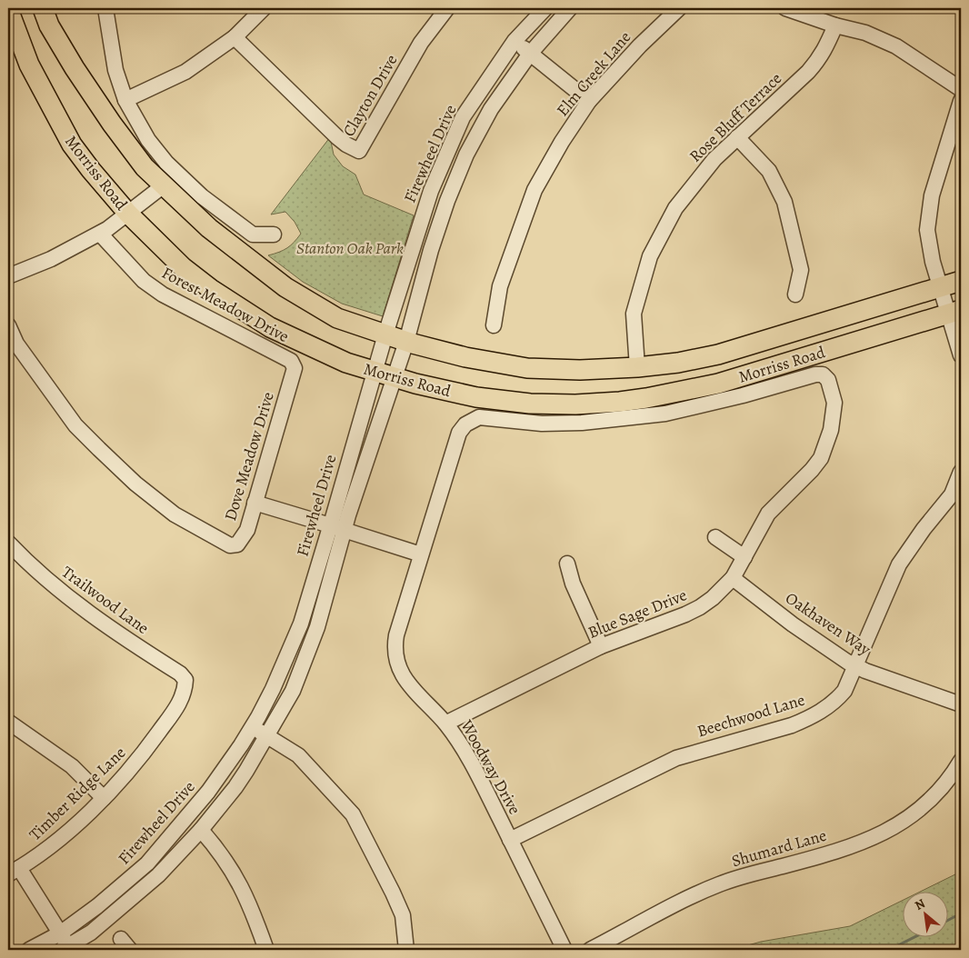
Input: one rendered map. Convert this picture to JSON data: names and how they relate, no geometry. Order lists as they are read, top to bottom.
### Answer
{
  "streets": {
    "main road": ["Morriss Road"],
    "street": [
      "Elm Creek Lane",
      "Clayton Drive",
      "Rose Bluff Terrace",
      "Firewheel Drive",
      "Forest Meadow Drive",
      "Dove Meadow Drive",
      "Trailwood Lane",
      "Blue Sage Drive",
      "Oakhaven Way",
      "Beechwood Lane",
      "Woodway Drive",
      "Timber Ridge Lane",
      "Shumard Lane"
    ]
  },
  "crossings": [
    ["Rose Bluff Terrace", "Morriss Road"],
    ["Firewheel Drive", "Morriss Road"],
    ["Forest Meadow Drive", "Dove Meadow Drive"],
    ["Trailwood Lane", "Timber Ridge Lane"],
    ["Blue Sage Drive", "Oakhaven Way"],
    ["Blue Sage Drive", "Woodway Drive"],
    ["Oakhaven Way", "Beechwood Lane"],
    ["Beechwood Lane", "Woodway Drive"]
  ],
  "parks": ["Stanton Oak Park"],
  "north": "top left"
}
